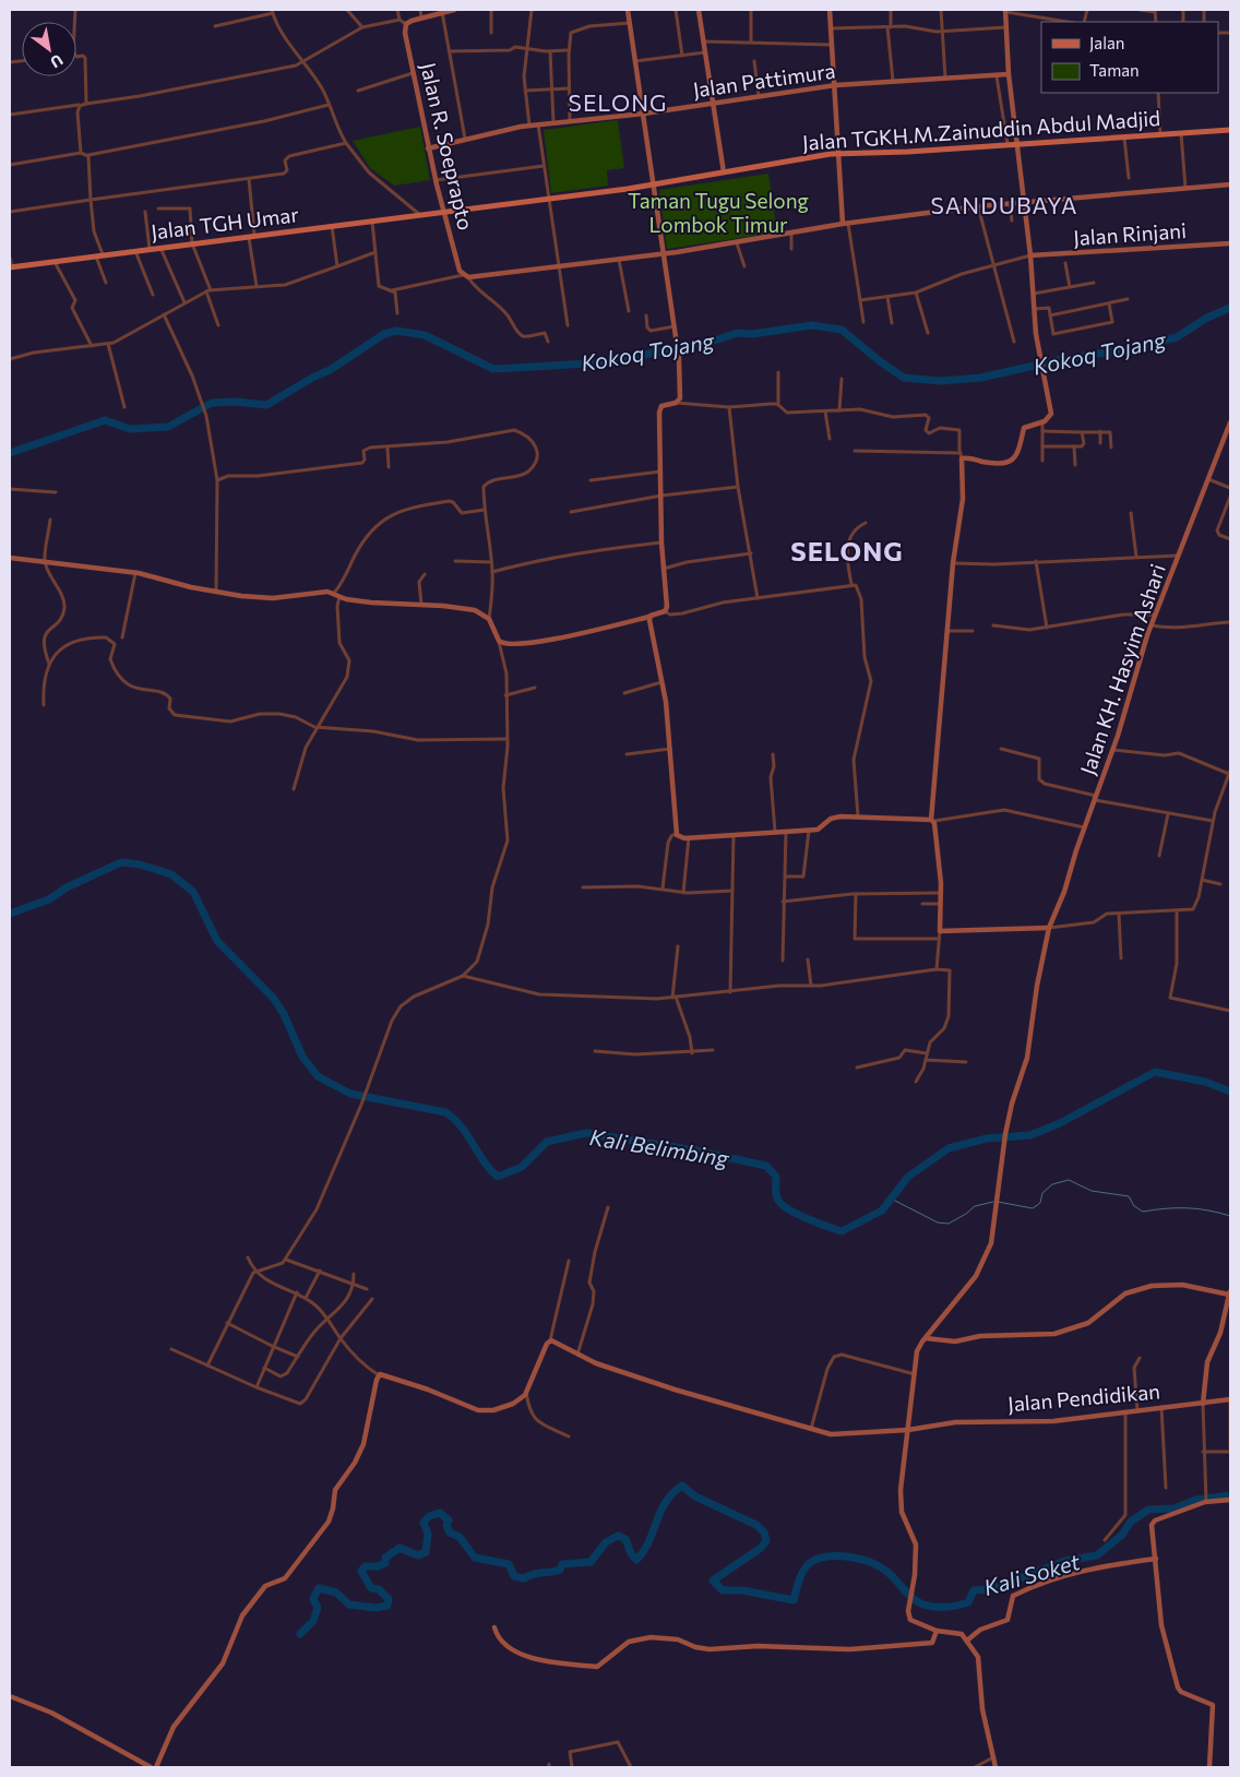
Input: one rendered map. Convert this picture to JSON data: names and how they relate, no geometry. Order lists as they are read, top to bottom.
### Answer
{
  "streets": {
    "main road": ["Jalan TGKH.M.Zainuddin Abdul Madjid", "Jalan TGH Umar"],
    "street": [
      "Jalan Pattimura",
      "Jalan R. Soeprapto",
      "Jalan Rinjani",
      "Jalan KH. Hasyim Ashari",
      "Jalan Pendidikan"
    ]
  },
  "crossings": [
    ["Jalan Pattimura", "Jalan R. Soeprapto"],
    ["Jalan TGKH.M.Zainuddin Abdul Madjid", "Jalan R. Soeprapto"],
    ["Jalan TGKH.M.Zainuddin Abdul Madjid", "Jalan TGH Umar"],
    ["Jalan R. Soeprapto", "Jalan TGH Umar"],
    ["Jalan KH. Hasyim Ashari", "Jalan Pendidikan"]
  ],
  "districts": ["SELONG", "SANDUBAYA", "SELONG"],
  "water": ["Kokoq Tojang", "Kali Belimbing", "Kali Soket"],
  "parks": ["Taman Tugu Selong Lombok Timur"],
  "legend": ["Jalan", "Taman"],
  "north": "bottom right"
}
